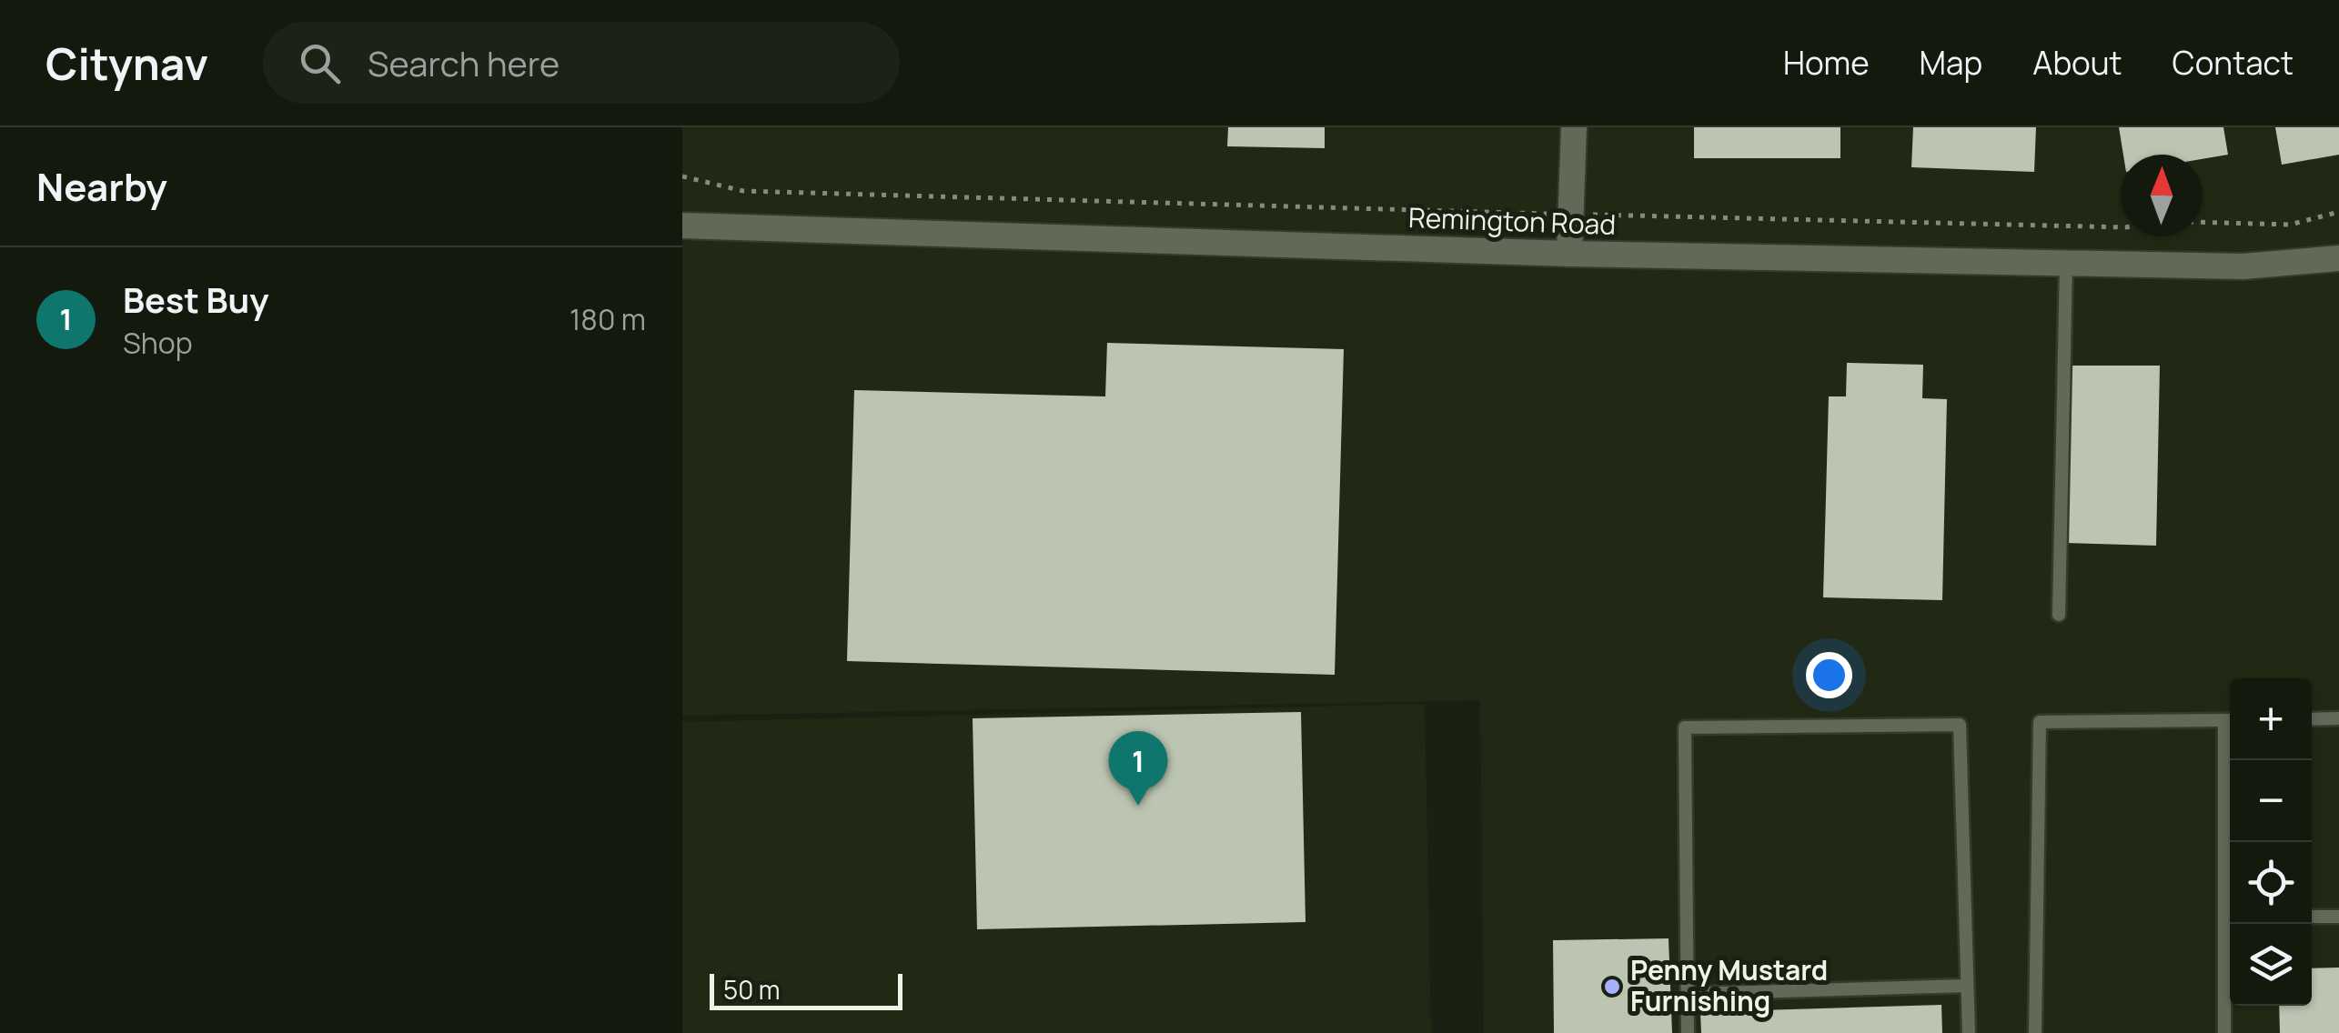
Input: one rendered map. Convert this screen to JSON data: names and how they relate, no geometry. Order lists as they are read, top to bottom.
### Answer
{
  "streets": {
    "street": ["Remington Road"]
  },
  "places": ["Penny Mustard Furnishing"],
  "scale_bar": "50 m",
  "north": "top",
  "page": {
    "header": "Citynav",
    "search": "Search here",
    "nav": [
      "Home",
      "Map",
      "About",
      "Contact"
    ],
    "heading": "Nearby",
    "list": [
      {
        "mark": "1",
        "name": "Best Buy",
        "note": "Shop",
        "value": "180 m"
      }
    ],
    "map_buttons": ["+", "−"],
    "pins": "1",
    "scale": "50 m"
  }
}
